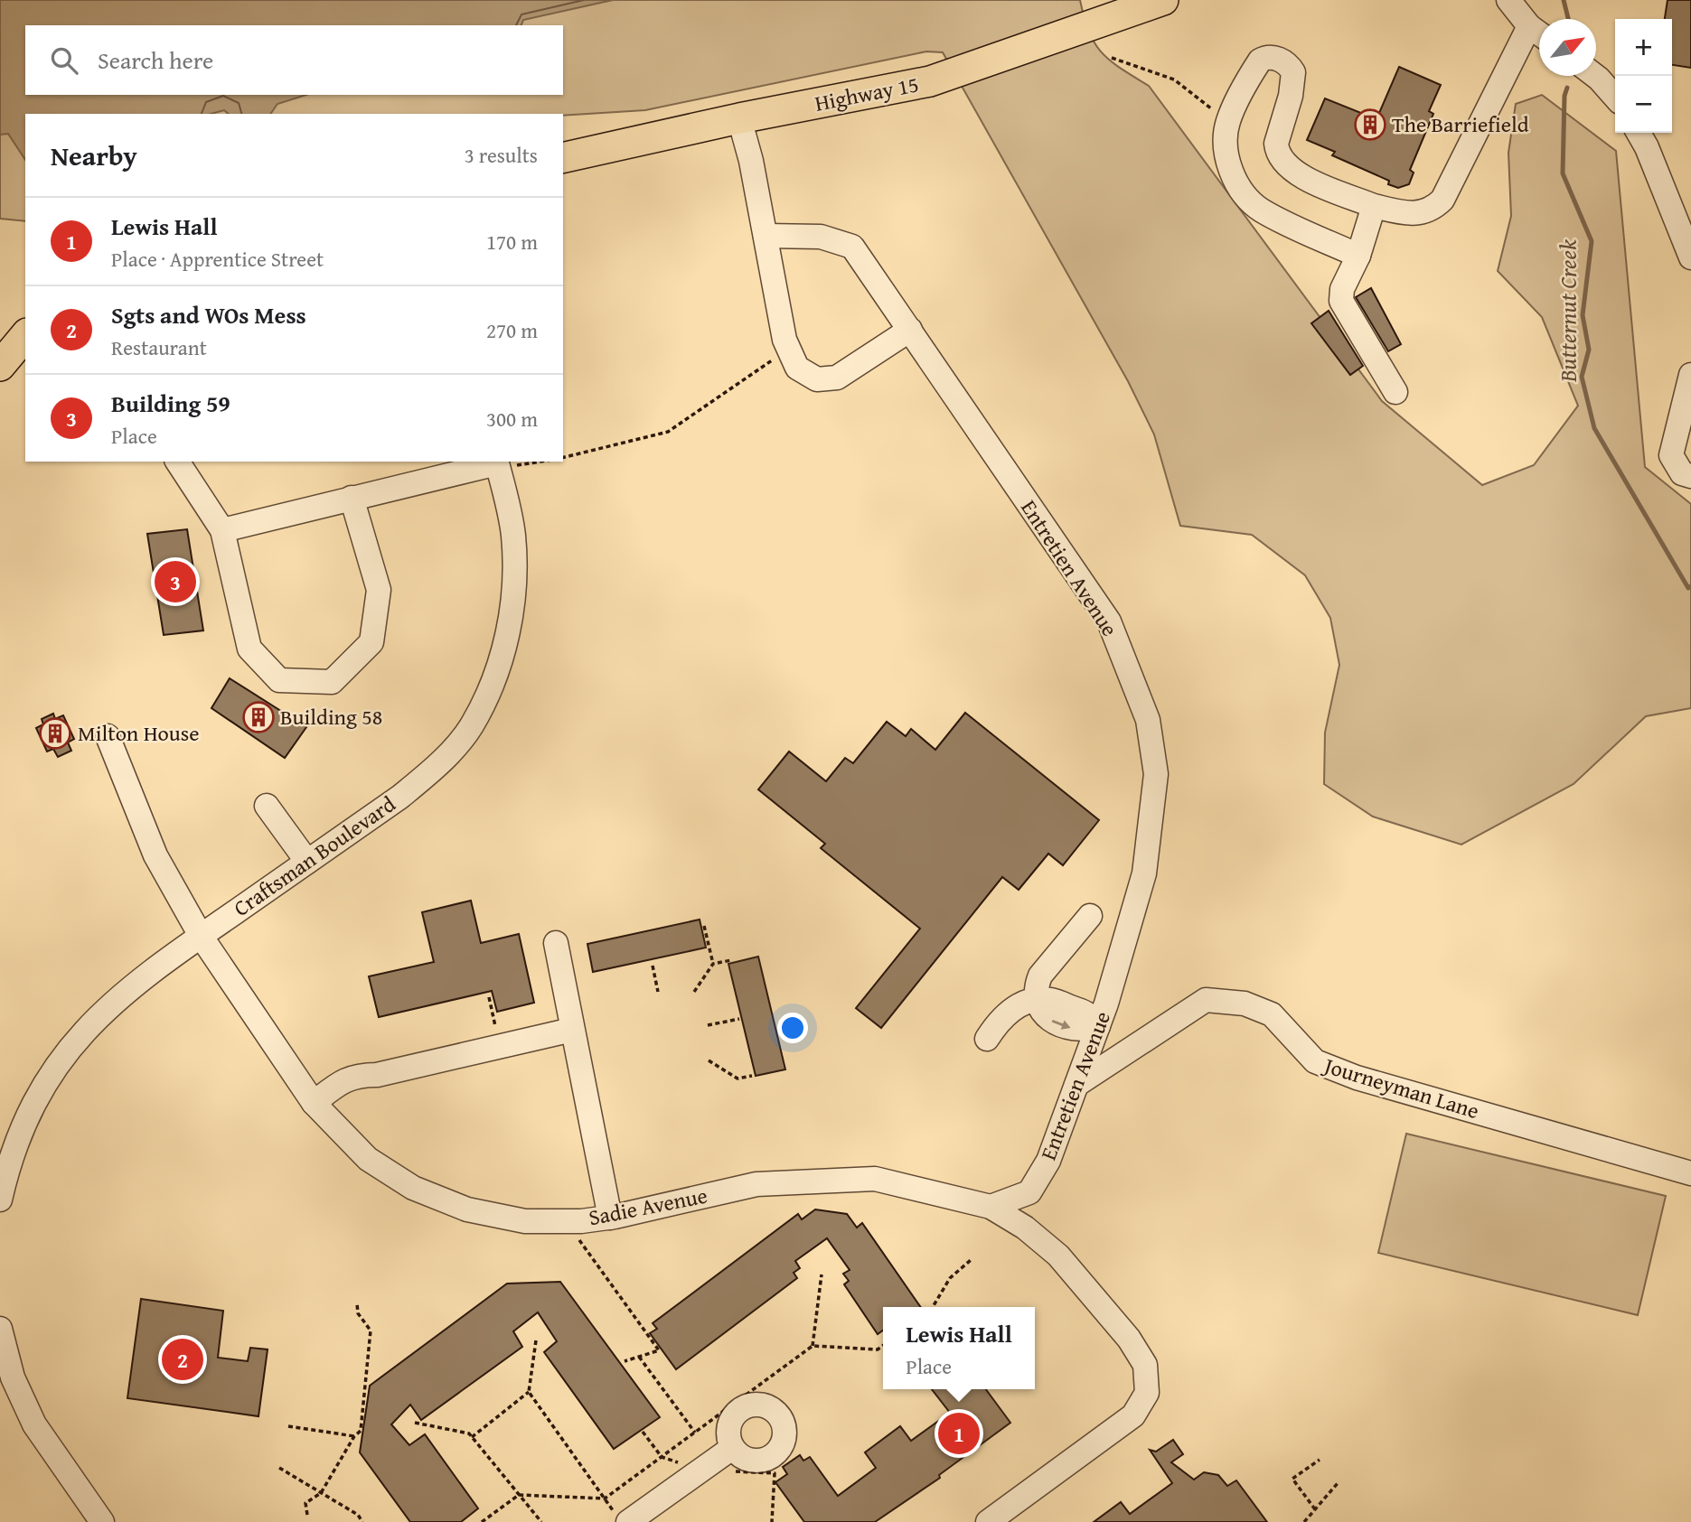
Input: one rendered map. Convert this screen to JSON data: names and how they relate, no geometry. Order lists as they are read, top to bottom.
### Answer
{
  "streets": {
    "main road": ["Highway 15"],
    "street": [
      "Entretien Avenue",
      "Craftsman Boulevard",
      "Journeyman Lane",
      "Sadie Avenue"
    ]
  },
  "crossings": [
    ["Entretien Avenue", "Journeyman Lane"],
    ["Craftsman Boulevard", "Sadie Avenue"]
  ],
  "water": ["Butternut Creek"],
  "places": {
    "building": ["The Barriefield", "Building 58", "Milton House"]
  },
  "north": "top right",
  "page": {
    "map_buttons": ["+", "−"],
    "search": "Search here",
    "heading": ["Nearby", "3 results"],
    "list": [
      {
        "mark": "1",
        "name": "Lewis Hall",
        "note": "Place · Apprentice Street",
        "value": "170 m"
      },
      {
        "mark": "2",
        "name": "Sgts and WOs Mess",
        "note": "Restaurant",
        "value": "270 m"
      },
      {
        "mark": "3",
        "name": "Building 59",
        "note": "Place",
        "value": "300 m"
      }
    ],
    "pins": ["3", "2", "1"],
    "popup": ["Lewis Hall", "Place"]
  }
}
